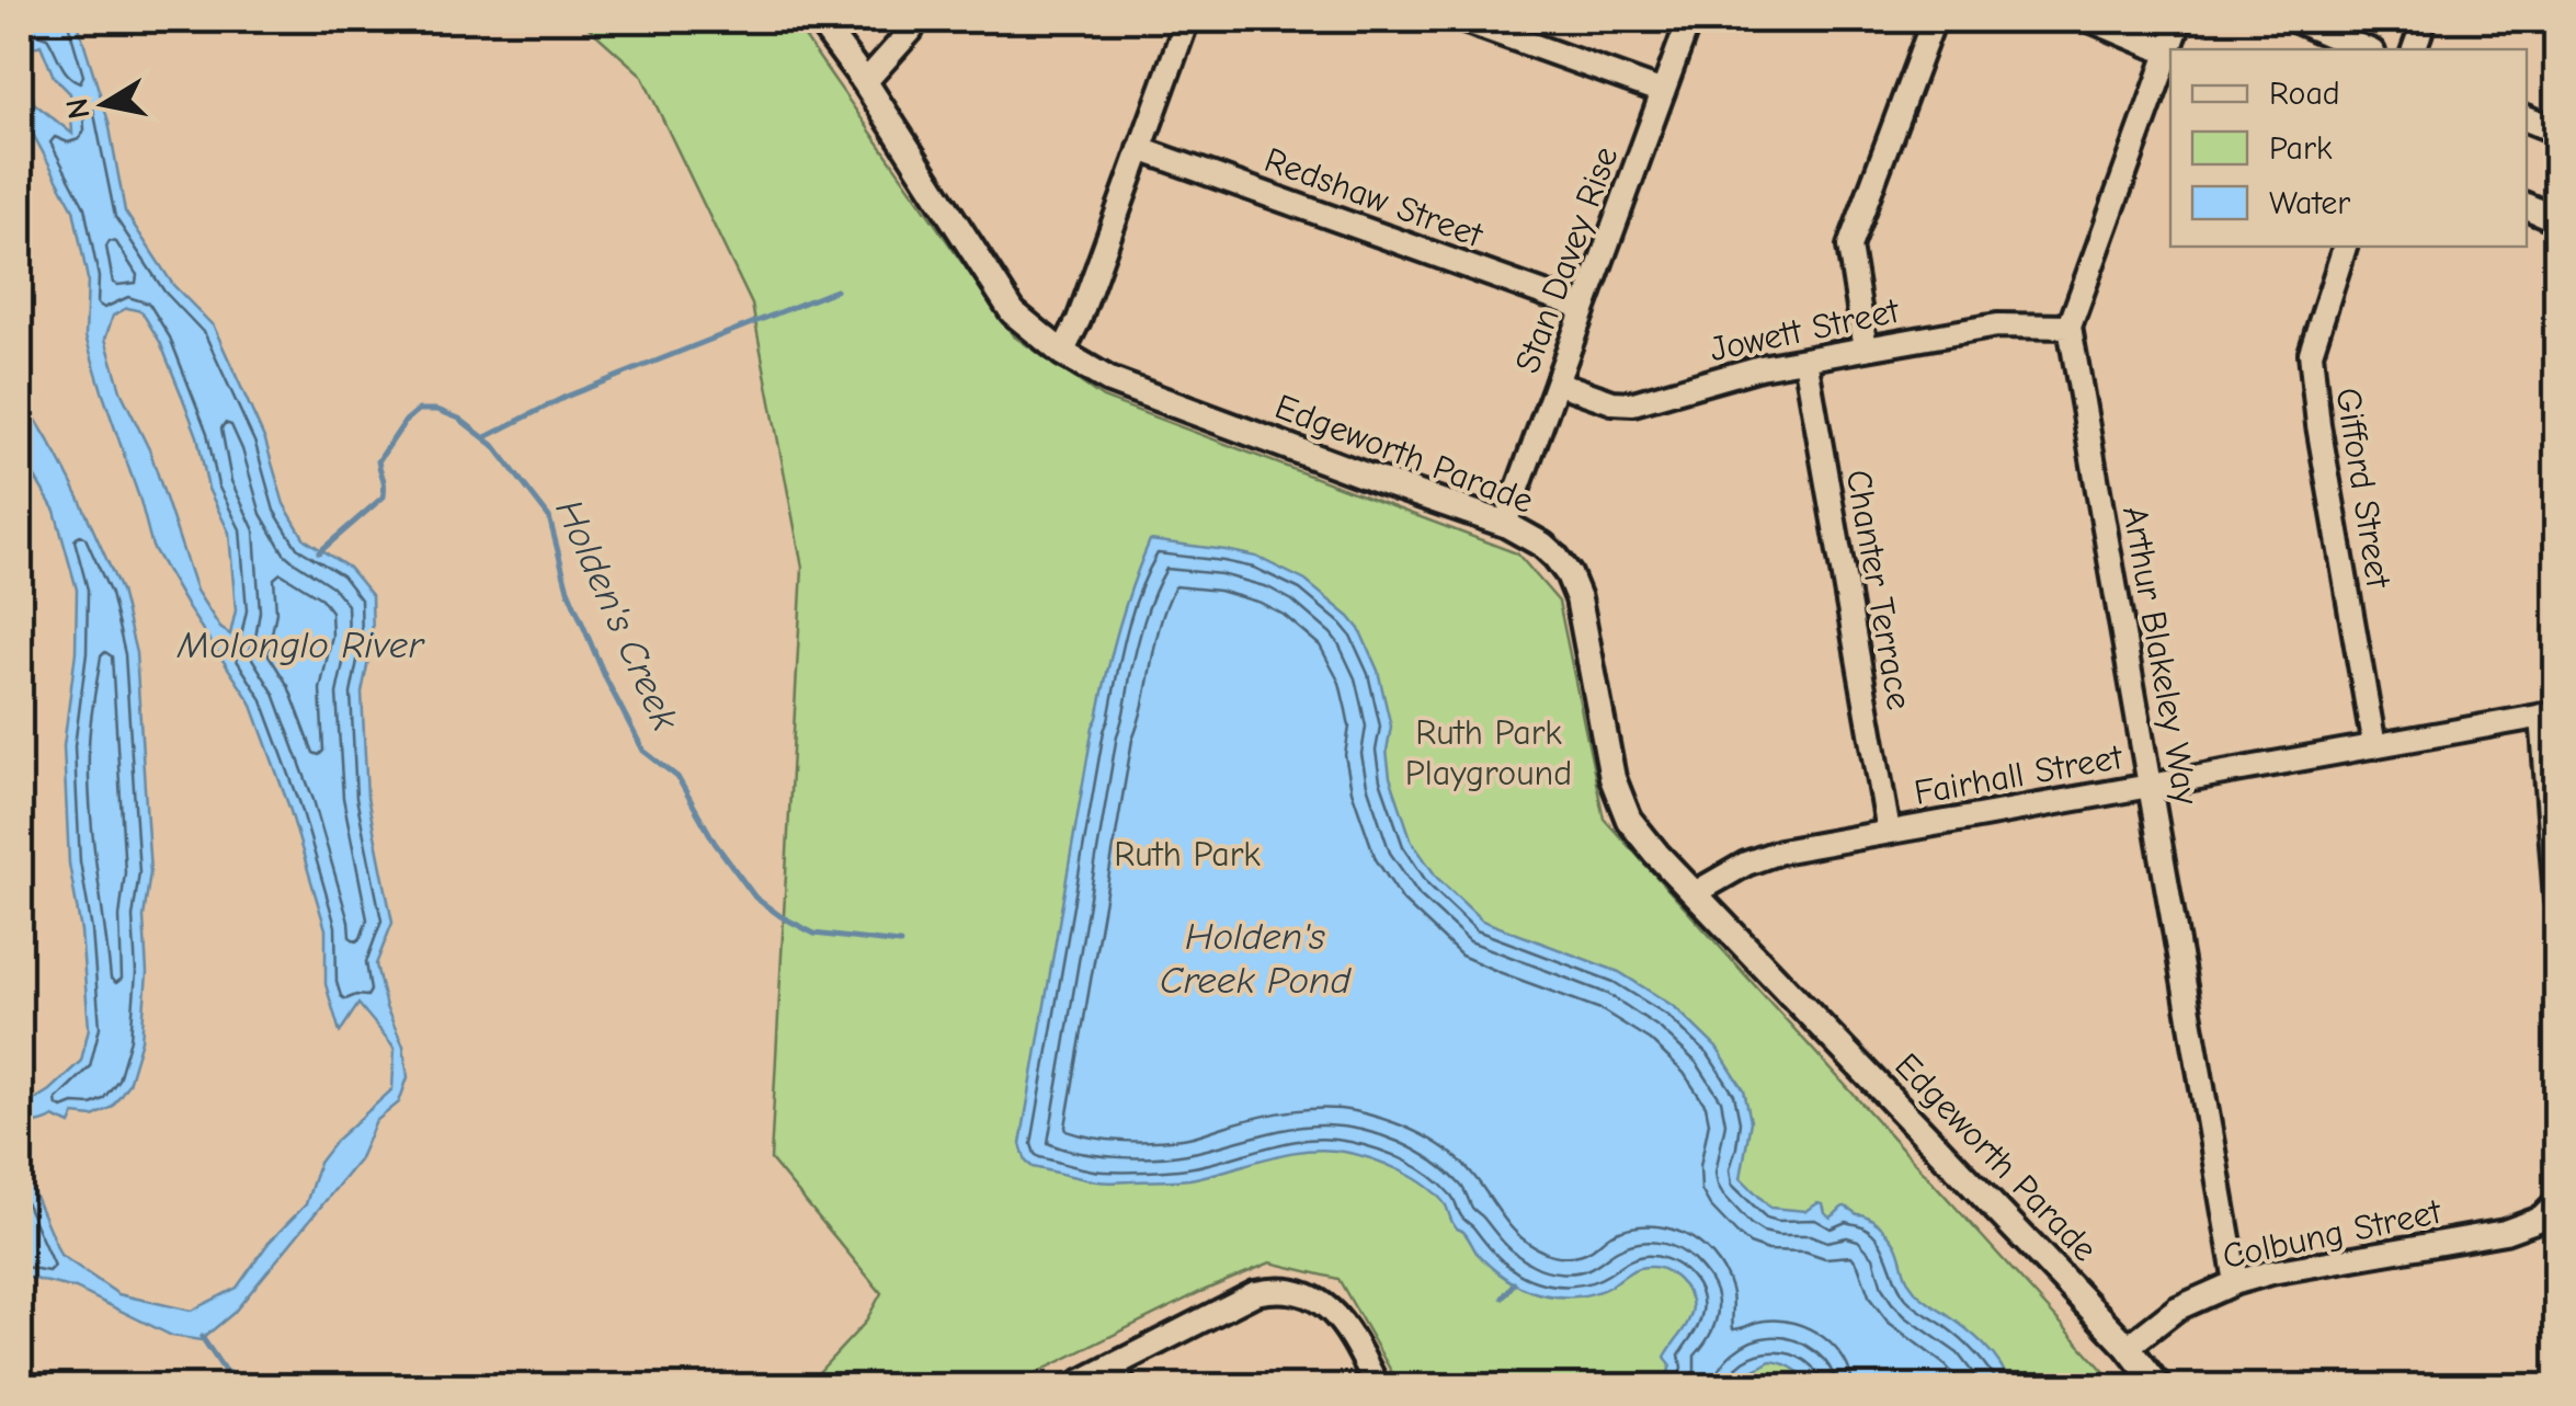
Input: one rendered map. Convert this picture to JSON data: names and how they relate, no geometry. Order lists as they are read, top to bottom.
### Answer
{
  "streets": {
    "street": [
      "Redshaw Street",
      "Stan Davey Rise",
      "Jowett Street",
      "Edgeworth Parade",
      "Gifford Street",
      "Chanter Terrace",
      "Arthur Blakeley Way",
      "Fairhall Street",
      "Colbung Street"
    ]
  },
  "crossings": [
    ["Redshaw Street", "Stan Davey Rise"],
    ["Stan Davey Rise", "Jowett Street"],
    ["Stan Davey Rise", "Edgeworth Parade"],
    ["Jowett Street", "Chanter Terrace"],
    ["Jowett Street", "Arthur Blakeley Way"],
    ["Edgeworth Parade", "Fairhall Street"],
    ["Edgeworth Parade", "Colbung Street"],
    ["Gifford Street", "Fairhall Street"],
    ["Chanter Terrace", "Fairhall Street"],
    ["Arthur Blakeley Way", "Fairhall Street"],
    ["Arthur Blakeley Way", "Colbung Street"]
  ],
  "water": ["Holden's Creek", "Molonglo River", "Holden's Creek Pond"],
  "parks": ["Ruth Park Playground", "Ruth Park"],
  "legend": ["Road", "Park", "Water"],
  "north": "left"
}
